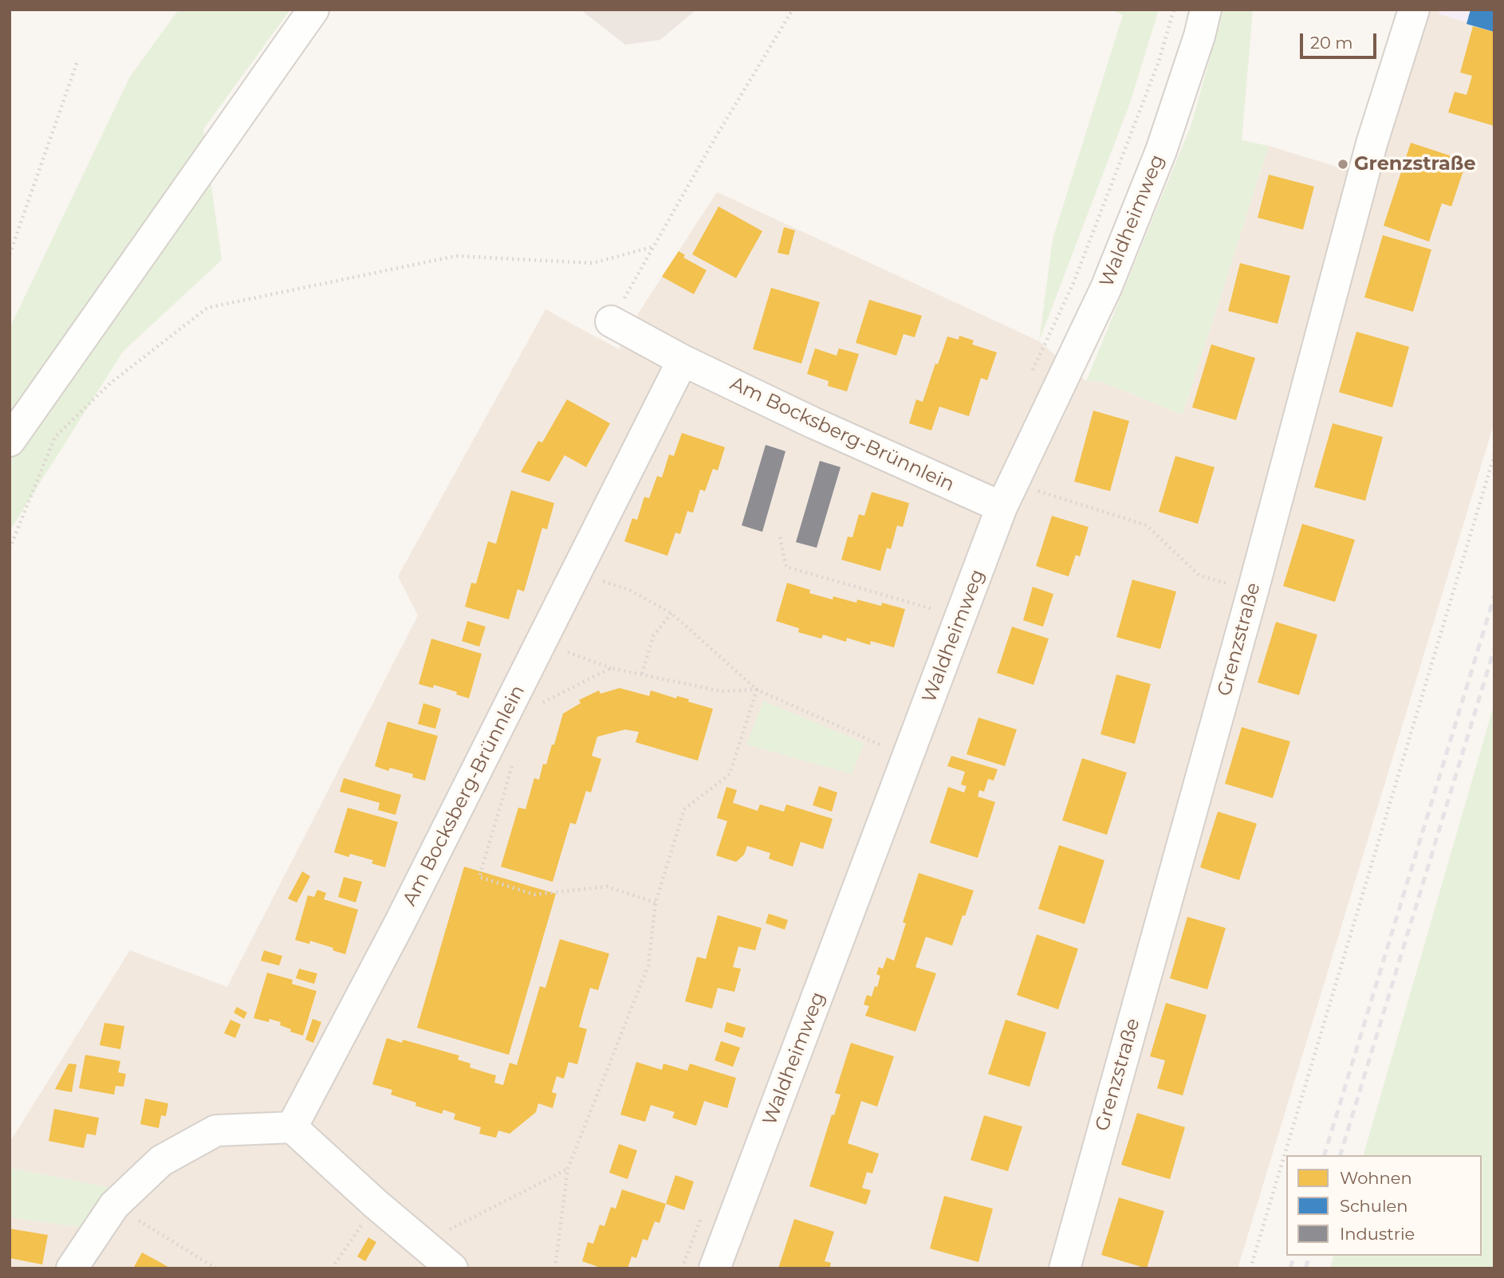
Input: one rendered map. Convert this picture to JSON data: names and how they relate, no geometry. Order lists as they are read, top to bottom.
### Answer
{
  "streets": {
    "street": ["Waldheimweg", "Am Bocksberg-Brünnlein", "Grenzstraße"]
  },
  "crossings": [
    ["Waldheimweg", "Am Bocksberg-Brünnlein"]
  ],
  "places": ["Grenzstraße"],
  "legend": ["Wohnen", "Schulen", "Industrie"],
  "scale_bar": "20 m"
}
